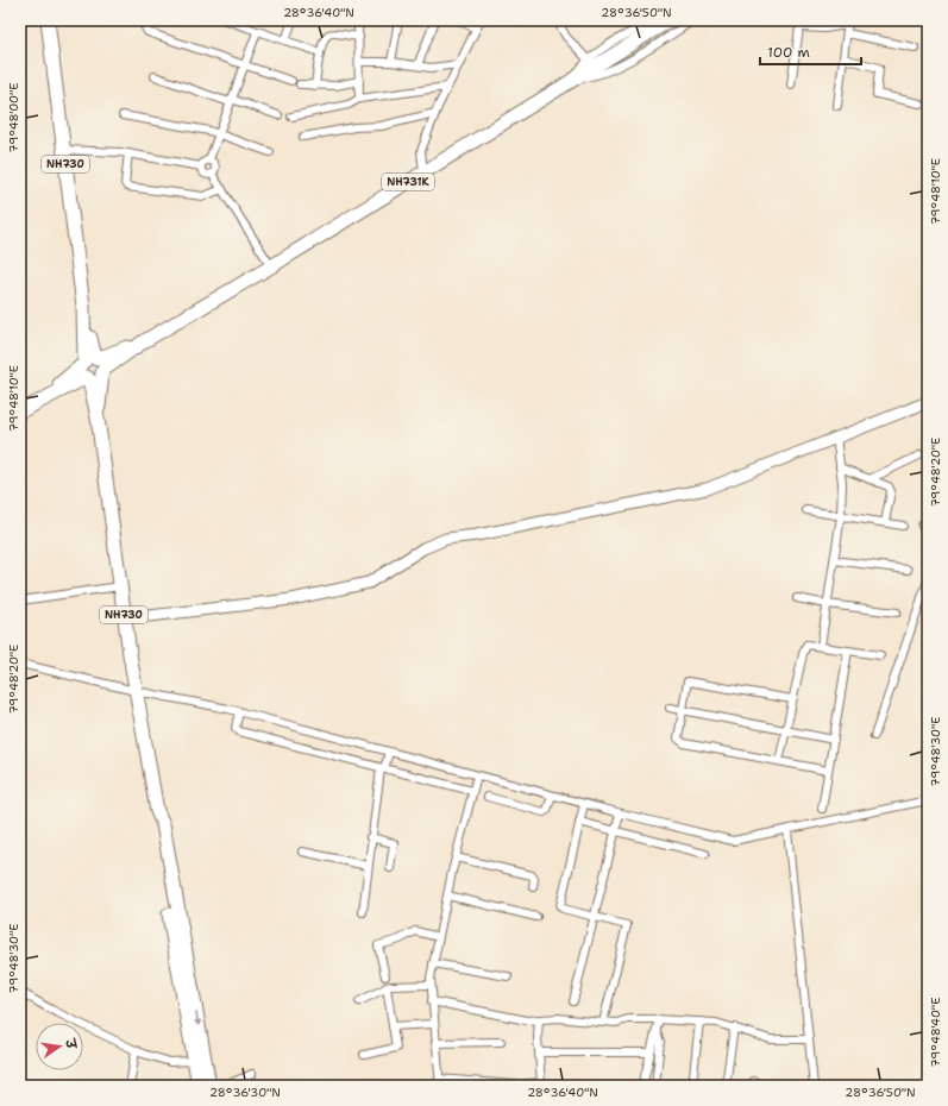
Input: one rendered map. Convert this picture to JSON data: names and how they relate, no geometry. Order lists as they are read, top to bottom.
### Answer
{
  "streets": {
    "highway": ["NH730", "NH731K"]
  },
  "crossings": [
    ["NH730", "NH731K"]
  ],
  "scale_bar": "100 m",
  "north": "right",
  "coordinates": [
    "28°36'40\"N",
    "28°36'50\"N",
    "79°48'00\"E",
    "79°48'10\"E",
    "79°48'20\"E",
    "79°48'30\"E",
    "79°48'40\"E",
    "28°36'30\"N"
  ]
}
